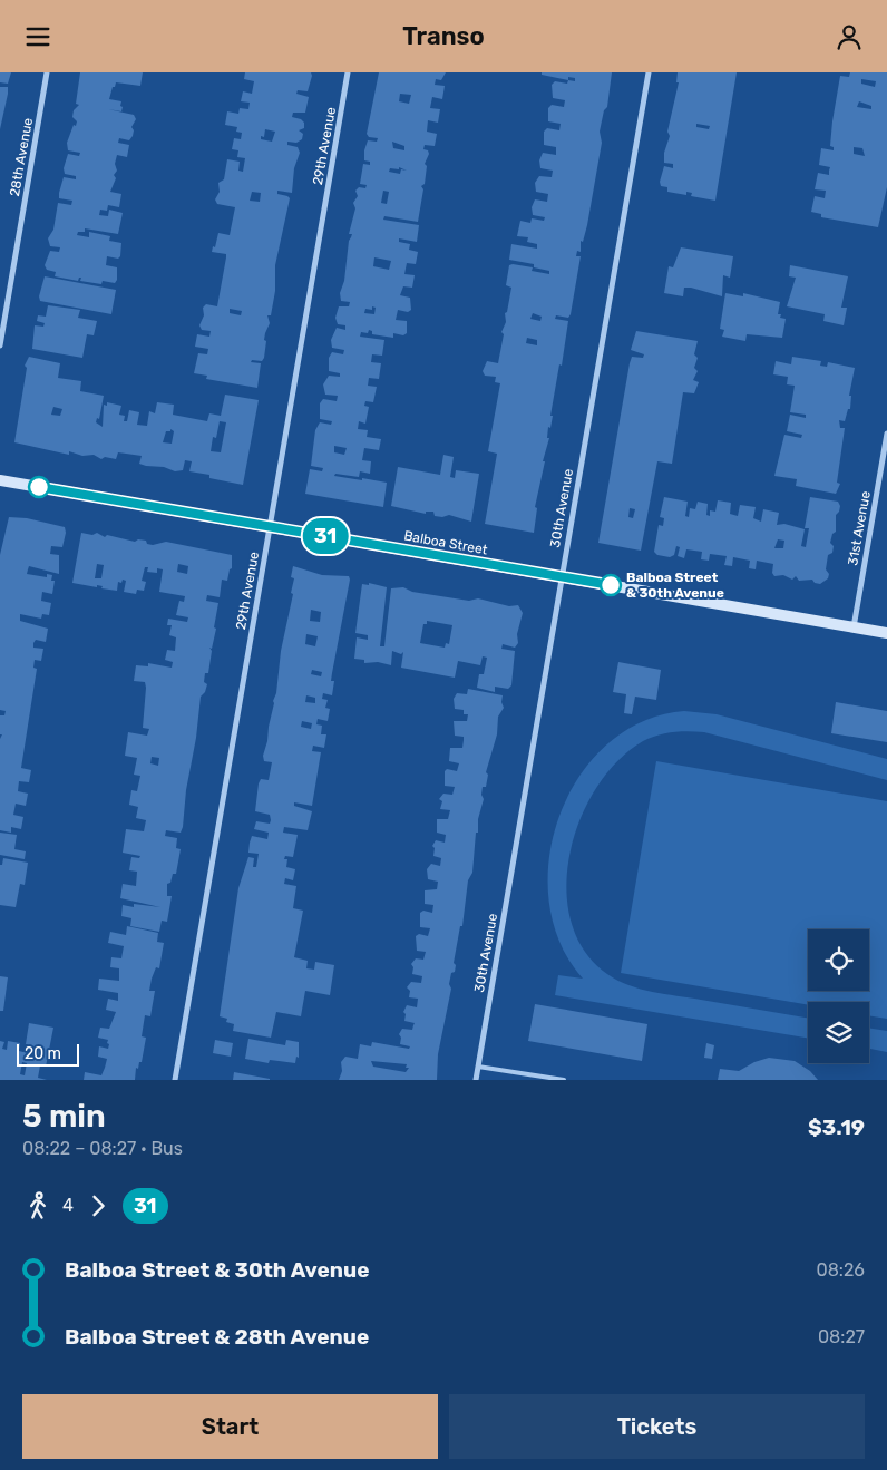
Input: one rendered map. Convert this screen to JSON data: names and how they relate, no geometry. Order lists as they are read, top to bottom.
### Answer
{
  "streets": {
    "street": [
      "29th Avenue",
      "28th Avenue",
      "30th Avenue",
      "31st Avenue",
      "Balboa Street"
    ]
  },
  "crossings": [
    ["29th Avenue", "Balboa Street"],
    ["30th Avenue", "Balboa Street"],
    ["31st Avenue", "Balboa Street"]
  ],
  "places": ["Balboa Street & 30th Avenue"],
  "lines": ["bus line 31"],
  "scale_bar": "20 m",
  "page": {
    "header": "Transo",
    "on_map": "31",
    "scale": "20 m",
    "heading": ["5 min", "08:22 – 08:27 · Bus", "$3.19"],
    "legs": ["4", "31"],
    "list": [
      {
        "name": "Balboa Street & 30th Avenue",
        "value": "08:26"
      },
      {
        "name": "Balboa Street & 28th Avenue",
        "value": "08:27"
      }
    ],
    "buttons": ["Start", "Tickets"]
  }
}
